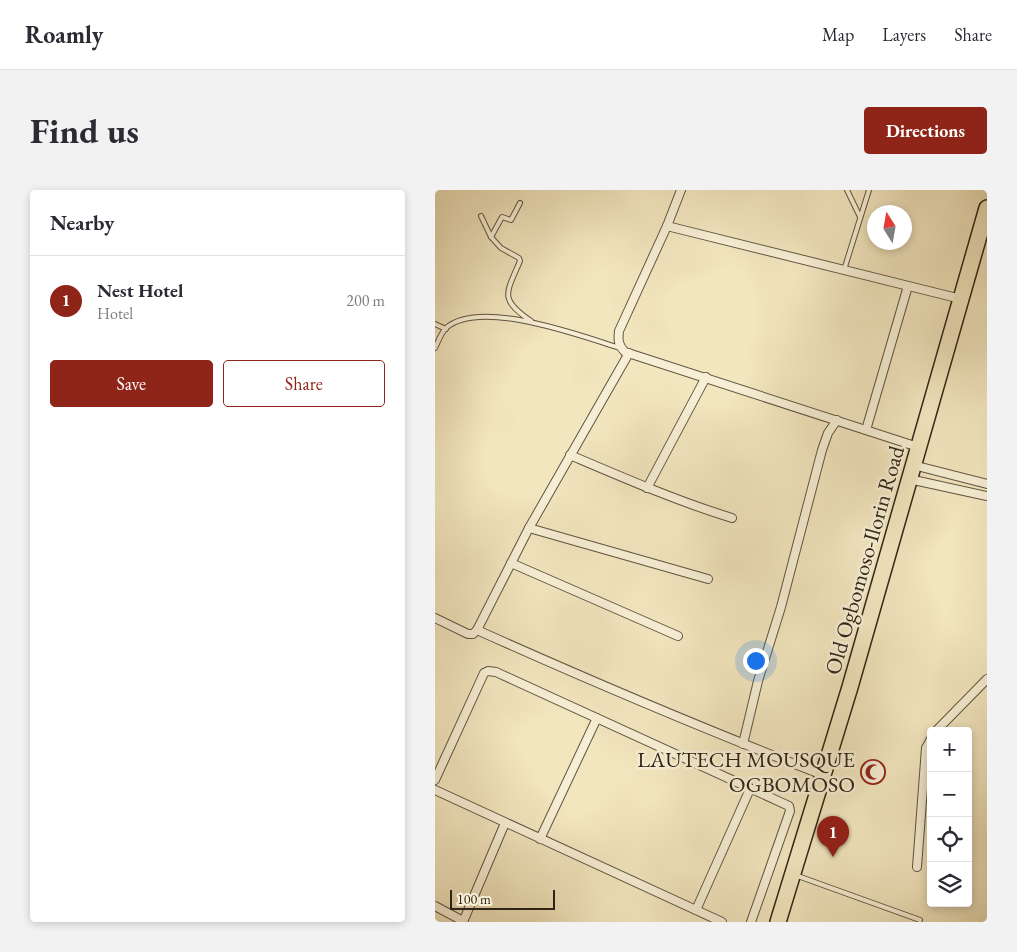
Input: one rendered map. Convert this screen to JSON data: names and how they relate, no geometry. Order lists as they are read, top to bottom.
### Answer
{
  "streets": {
    "highway": ["Old Ogbomoso-Ilorin Road"]
  },
  "places": {
    "mosque": ["LAUTECH MOUSQUE OGBOMOSO"]
  },
  "scale_bar": "100 m",
  "north": "top",
  "page": {
    "header": "Roamly",
    "nav": ["Map", "Layers", "Share"],
    "buttons": [
      "Directions",
      ["Save", "Share"]
    ],
    "title": "Find us",
    "heading": "Nearby",
    "list": [
      {
        "mark": "1",
        "name": "Nest Hotel",
        "note": "Hotel",
        "value": "200 m"
      }
    ],
    "map_buttons": ["+", "−"],
    "pins": "1",
    "scale": "100 m"
  }
}
